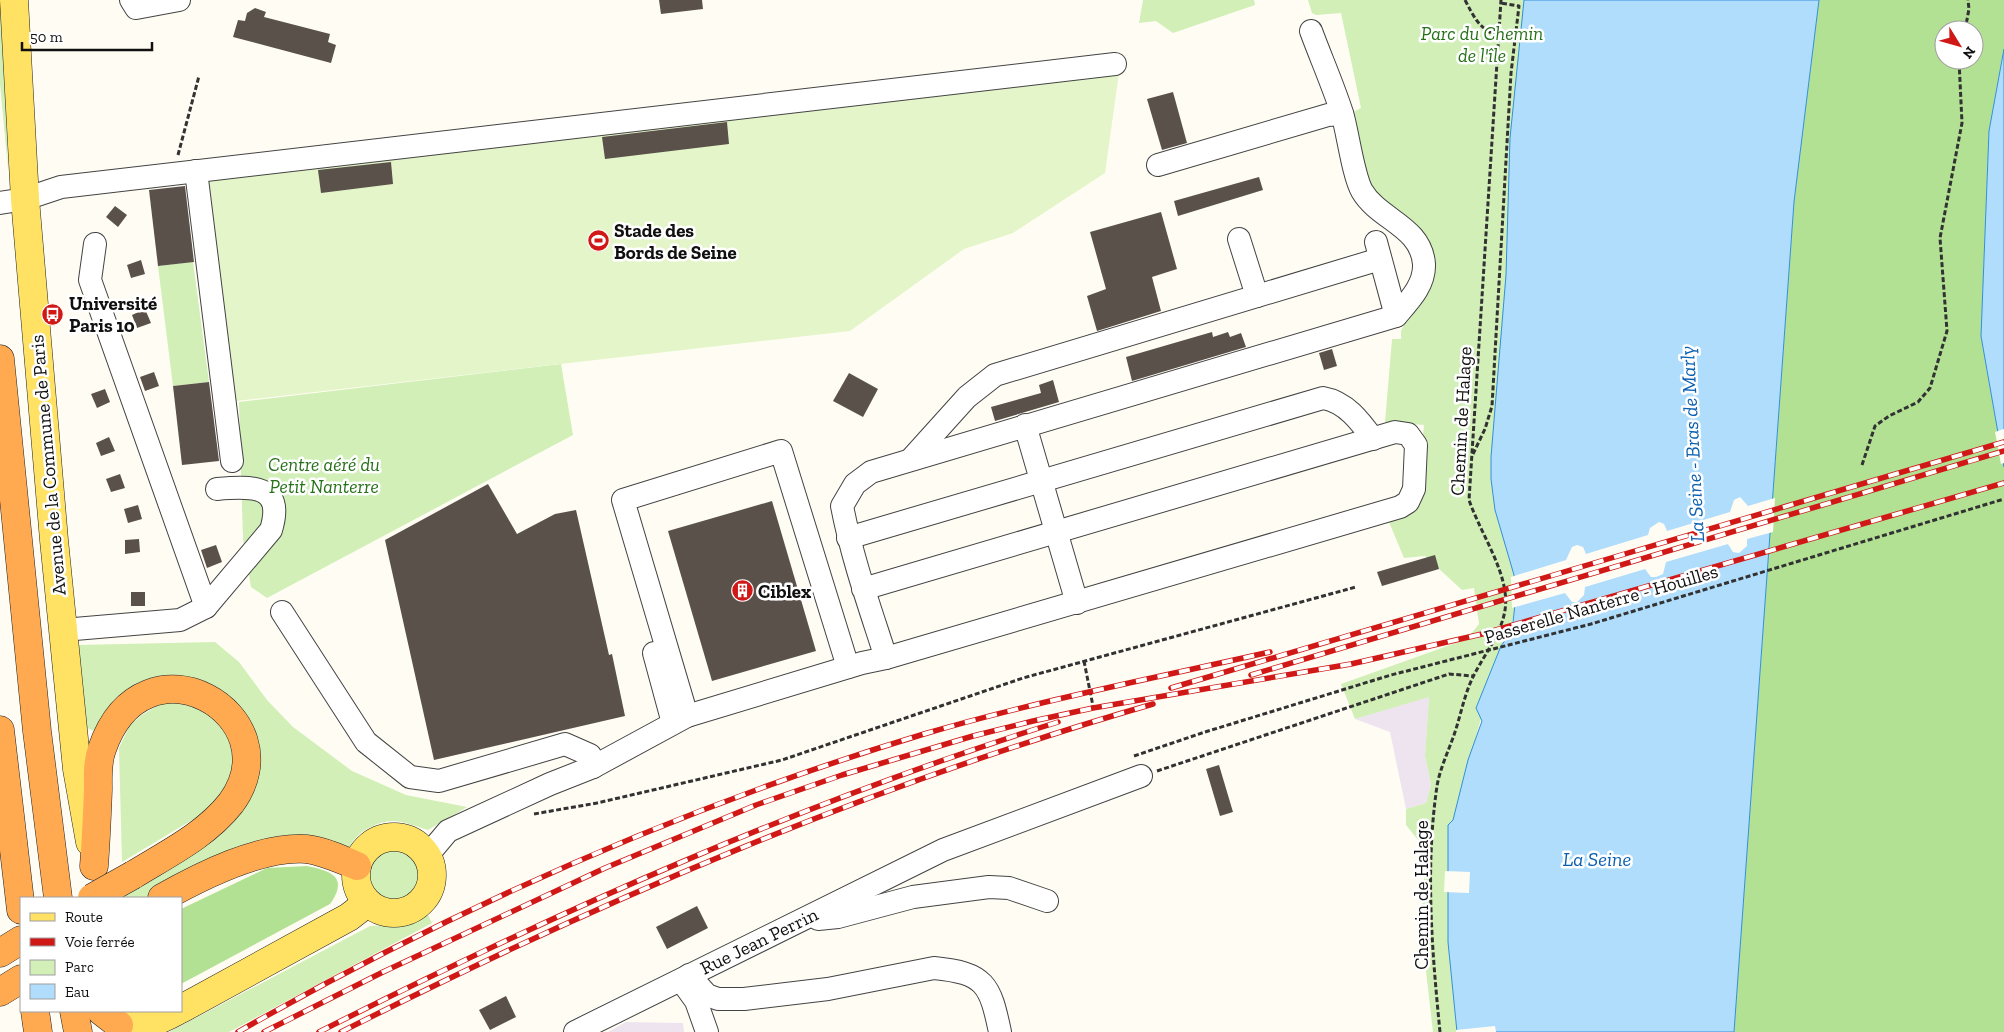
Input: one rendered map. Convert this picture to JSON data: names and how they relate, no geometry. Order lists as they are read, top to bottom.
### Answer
{
  "streets": {
    "main road": ["Avenue de la Commune de Paris"],
    "street": ["Rue Jean Perrin"],
    "path": ["Chemin de Halage", "Passerelle Nanterre - Houilles"]
  },
  "water": ["La Seine - Bras de Marly", "La Seine"],
  "parks": ["Parc du Chemin de l'île", "Centre aéré du Petit Nanterre"],
  "places": {
    "sports": ["Stade des Bords de Seine"],
    "bus stop": ["Université Paris 10"],
    "building": ["Ciblex"]
  },
  "legend": [
    "Route",
    "Voie ferrée",
    "Parc",
    "Eau"
  ],
  "scale_bar": "50 m",
  "north": "bottom right"
}
